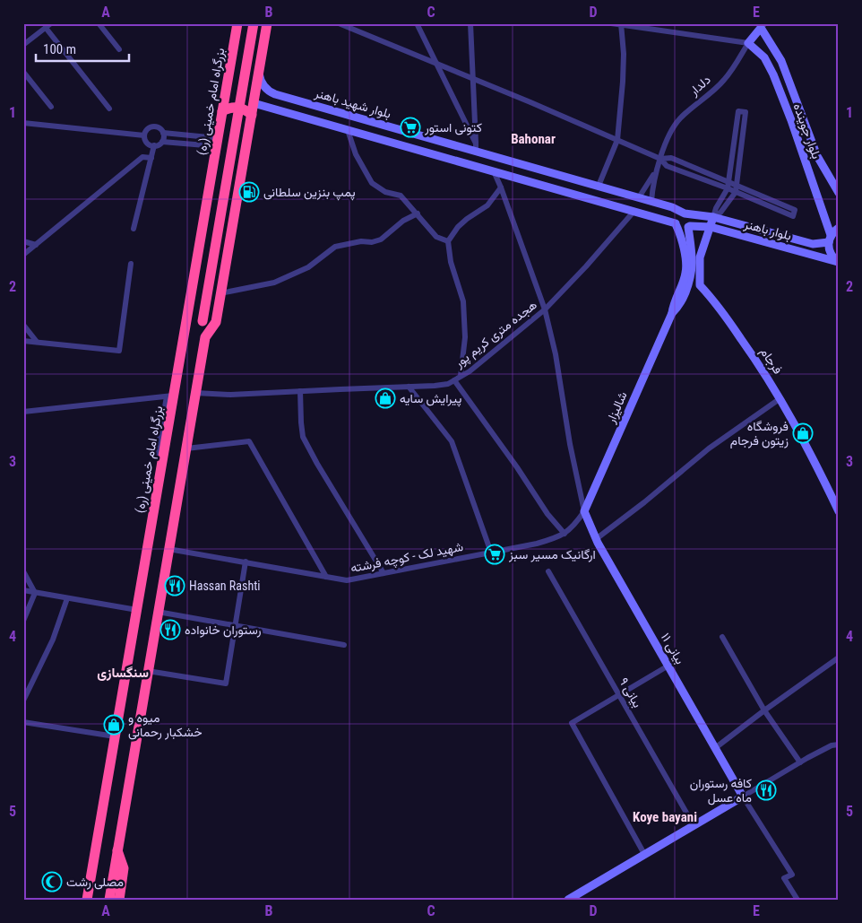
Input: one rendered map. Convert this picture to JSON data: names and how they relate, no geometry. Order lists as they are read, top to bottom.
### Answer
{
  "streets": {
    "highway": ["بزرگراه امام خمینی (ره)"],
    "street": [
      "دلدار",
      "بلوار شهید باهنر",
      "بلوار جوینده",
      "بلوار باهنر",
      "هجده متری کریم پور",
      "فرجام",
      "شالیزار",
      "شهید لک - کوچه فرشته",
      "بیانی ۱۱",
      "بیانی ۹"
    ]
  },
  "crossings": [
    ["دلدار", "بلوار جوینده"],
    ["بلوار شهید باهنر", "بلوار باهنر"],
    ["بلوار شهید باهنر", "شالیزار"],
    ["بلوار جوینده", "بلوار باهنر"],
    ["بلوار باهنر", "شالیزار"],
    ["فرجام", "شالیزار"],
    ["شالیزار", "شهید لک - کوچه فرشته"],
    ["شالیزار", "بیانی ۱۱"],
    ["شهید لک - کوچه فرشته", "بیانی ۱۱"]
  ],
  "districts": ["Bahonar", "سنگسازی", "Koye bayani"],
  "places": {
    "supermarket": ["کتونی استور", "ارگانیک مسیر سبز"],
    "fuel station": ["پمپ بنزین سلطانی"],
    "shop": ["پیرایش سایه", "فروشگاه زیتون فرجام", "میوه و خشکبار رحمانی"],
    "restaurant": ["Hassan Rashti", "رستوران خانواده", "کافه رستوران ماه عسل"],
    "mosque": ["مصلی رشت"]
  },
  "scale_bar": "100 m",
  "grid": {
    "columns": [
      "A",
      "B",
      "C",
      "D",
      "E"
    ],
    "rows": [
      "1",
      "2",
      "3",
      "4",
      "5"
    ]
  }
}
